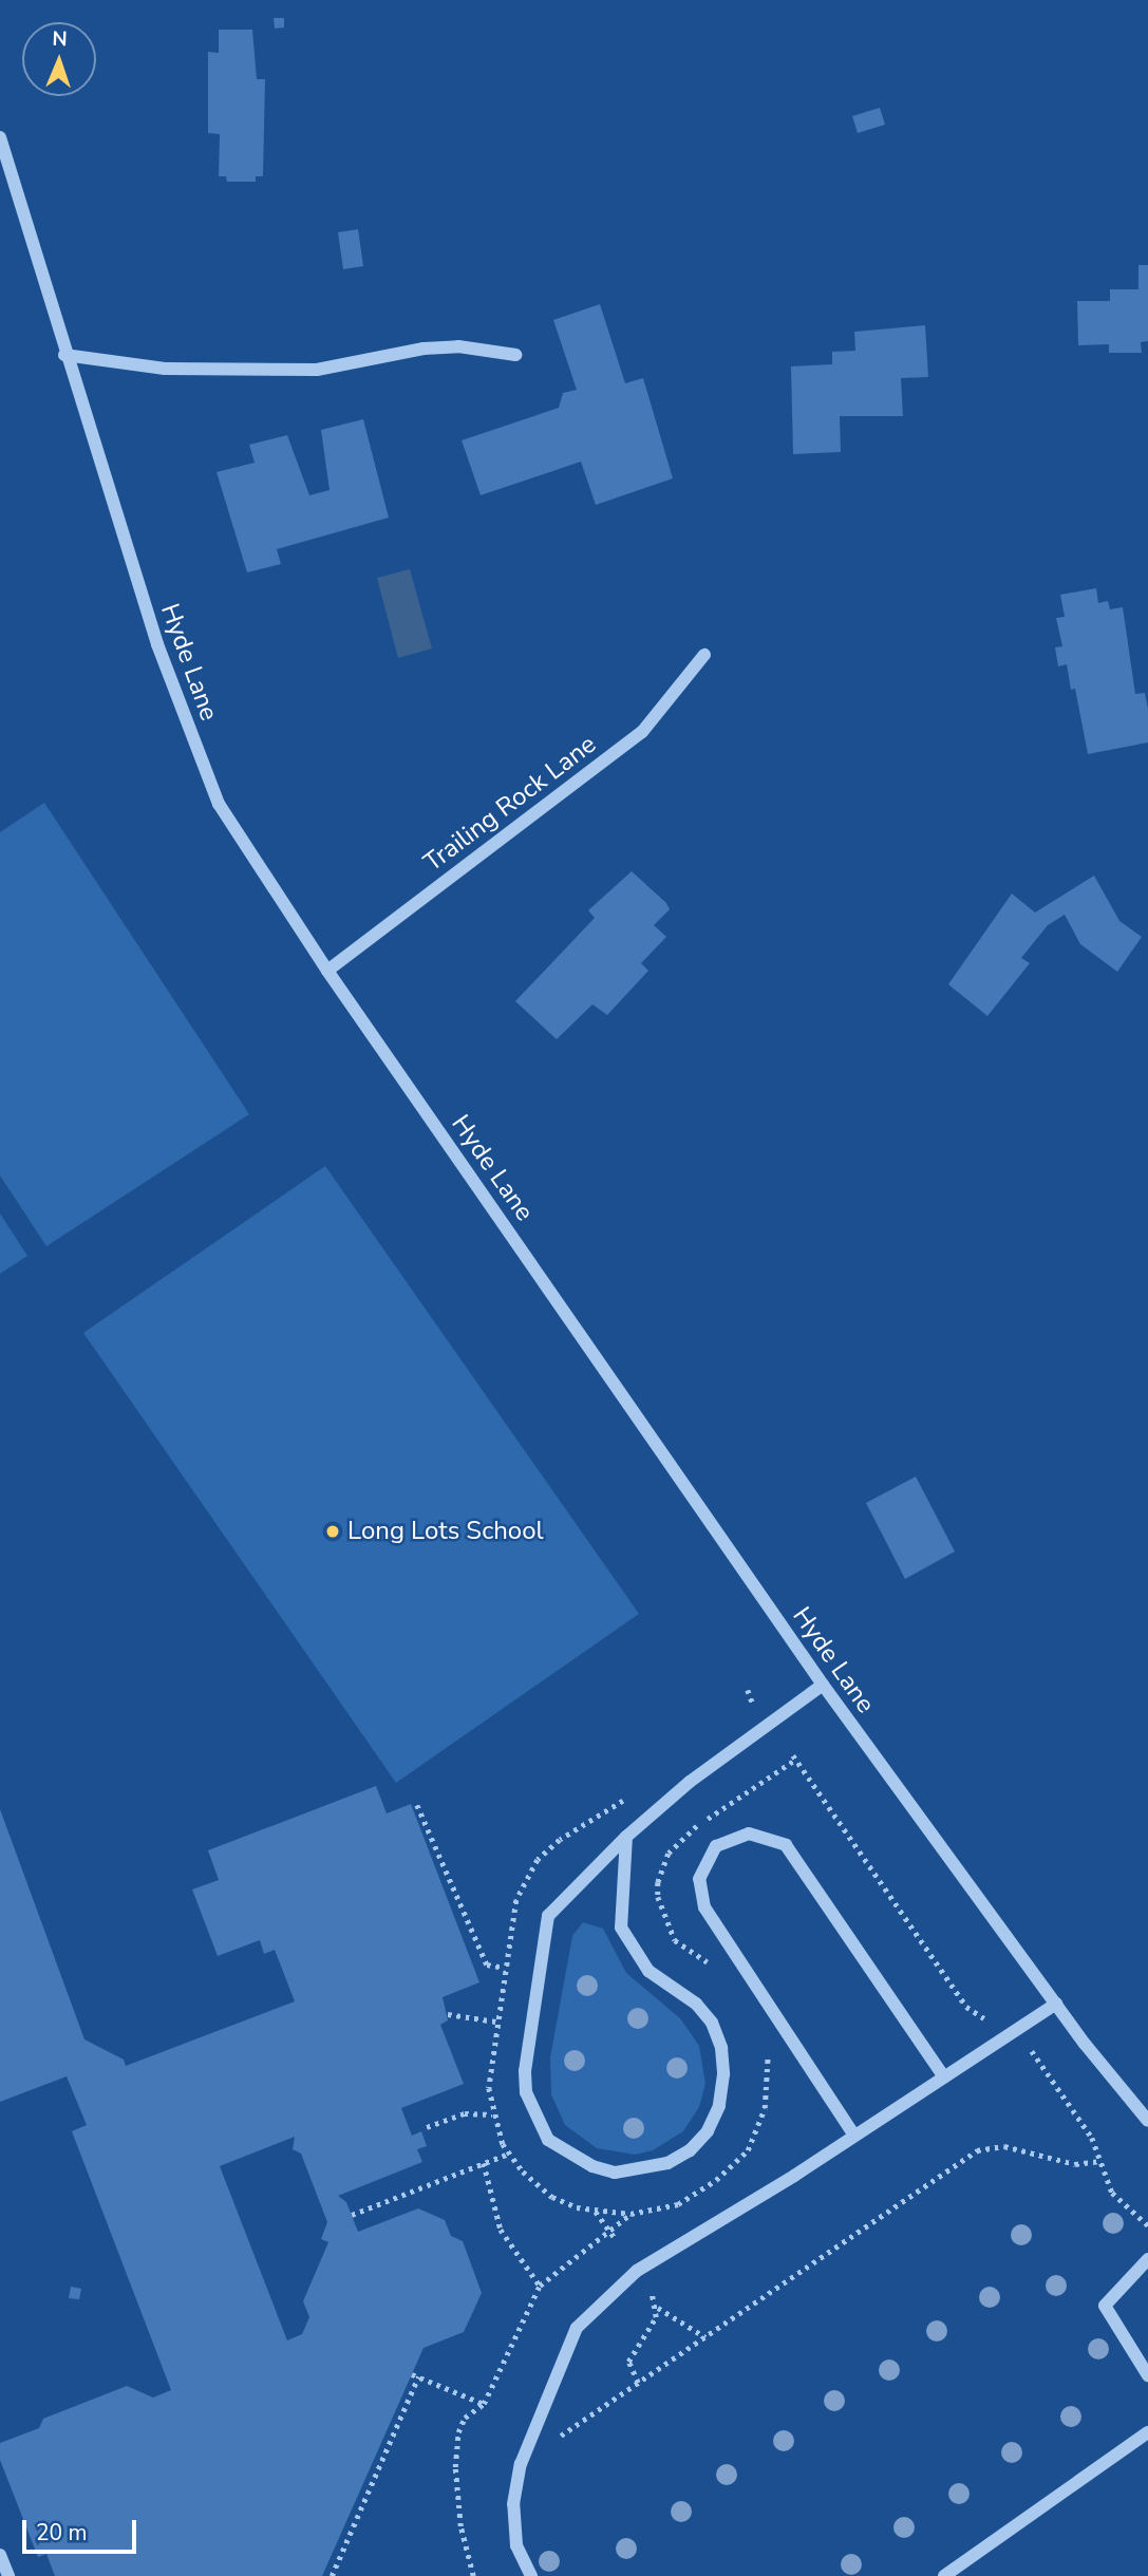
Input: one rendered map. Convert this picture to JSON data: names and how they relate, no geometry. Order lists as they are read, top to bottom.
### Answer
{
  "streets": {
    "street": ["Hyde Lane", "Trailing Rock Lane"]
  },
  "crossings": [
    ["Hyde Lane", "Trailing Rock Lane"]
  ],
  "places": ["Long Lots School"],
  "scale_bar": "20 m",
  "north": "top"
}
